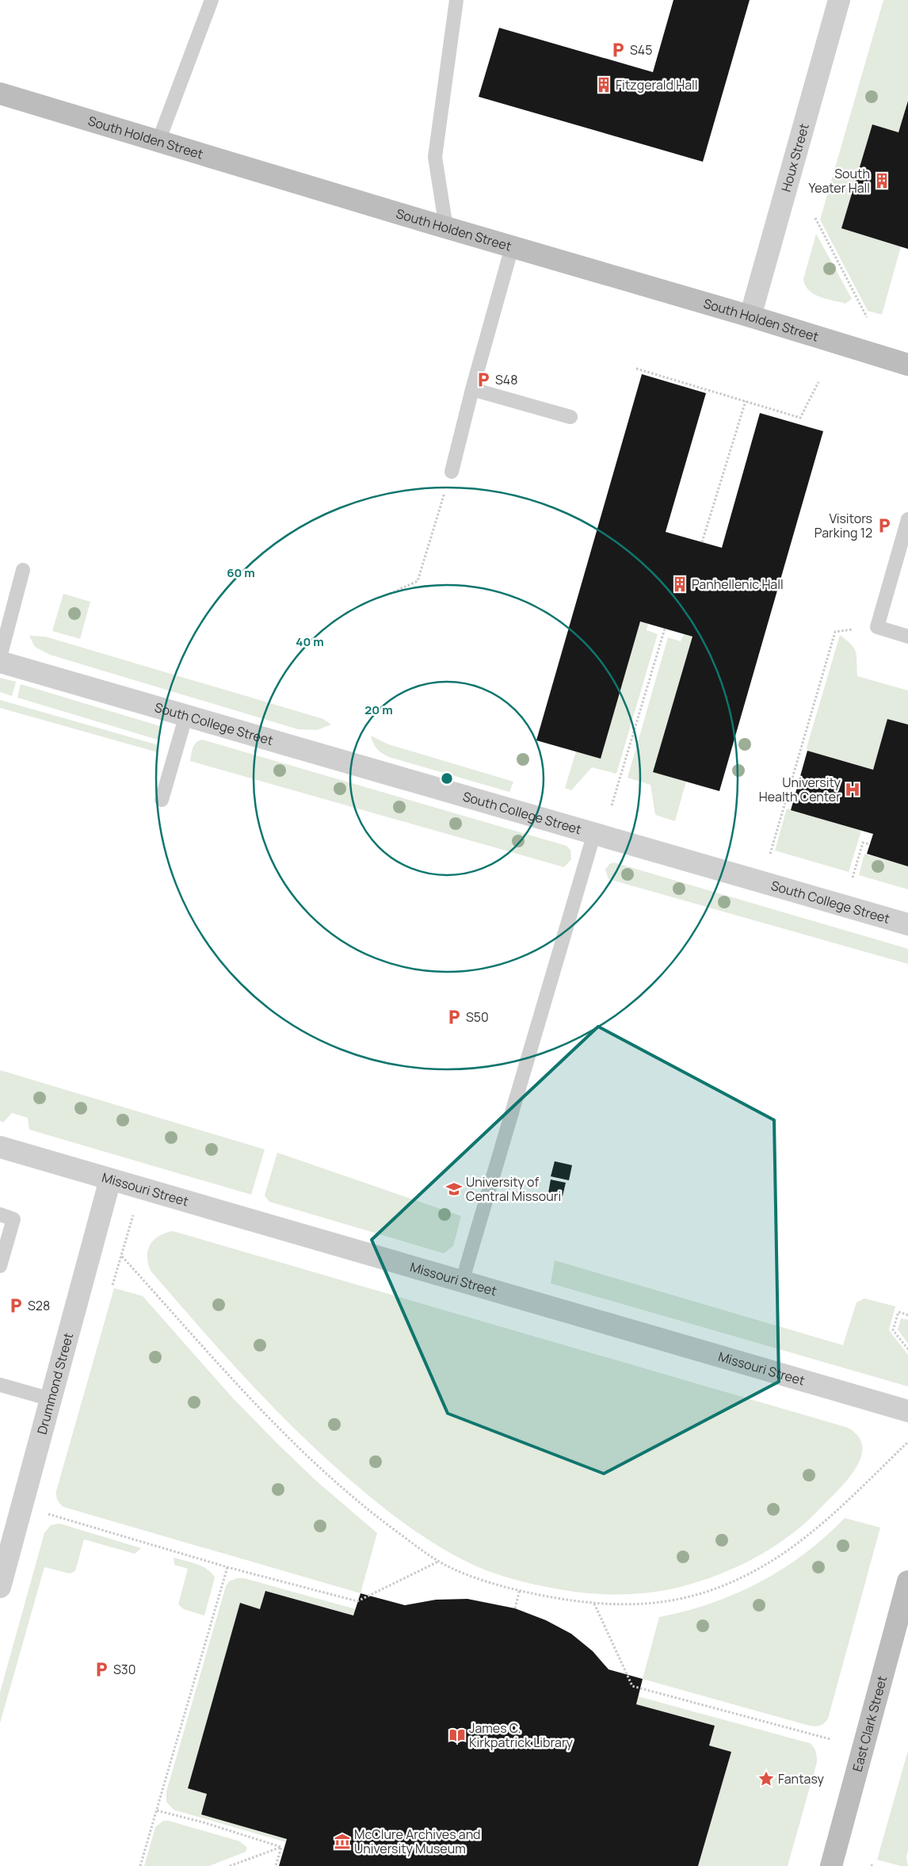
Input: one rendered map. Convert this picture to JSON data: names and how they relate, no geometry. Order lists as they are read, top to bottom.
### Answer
{
  "streets": {
    "main road": ["South Holden Street", "East Clark Street"],
    "street": [
      "Houx Street",
      "South College Street",
      "Missouri Street",
      "Drummond Street"
    ]
  },
  "crossings": [
    ["South Holden Street", "Houx Street"],
    ["Missouri Street", "Drummond Street"]
  ],
  "places": {
    "parking": [
      "S45",
      "S48",
      "Visitors Parking 12",
      "S50",
      "S28",
      "S30"
    ],
    "building": ["Fitzgerald Hall", "South Yeater Hall", "Panhellenic Hall"],
    "hospital": ["University Health Center"],
    "school or university": ["University of Central Missouri"],
    "library": ["James C. Kirkpatrick Library"],
    "place": ["Fantasy"],
    "museum": ["McClure Archives and University Museum"]
  },
  "rings": ["60 m", "40 m", "20 m"]
}
